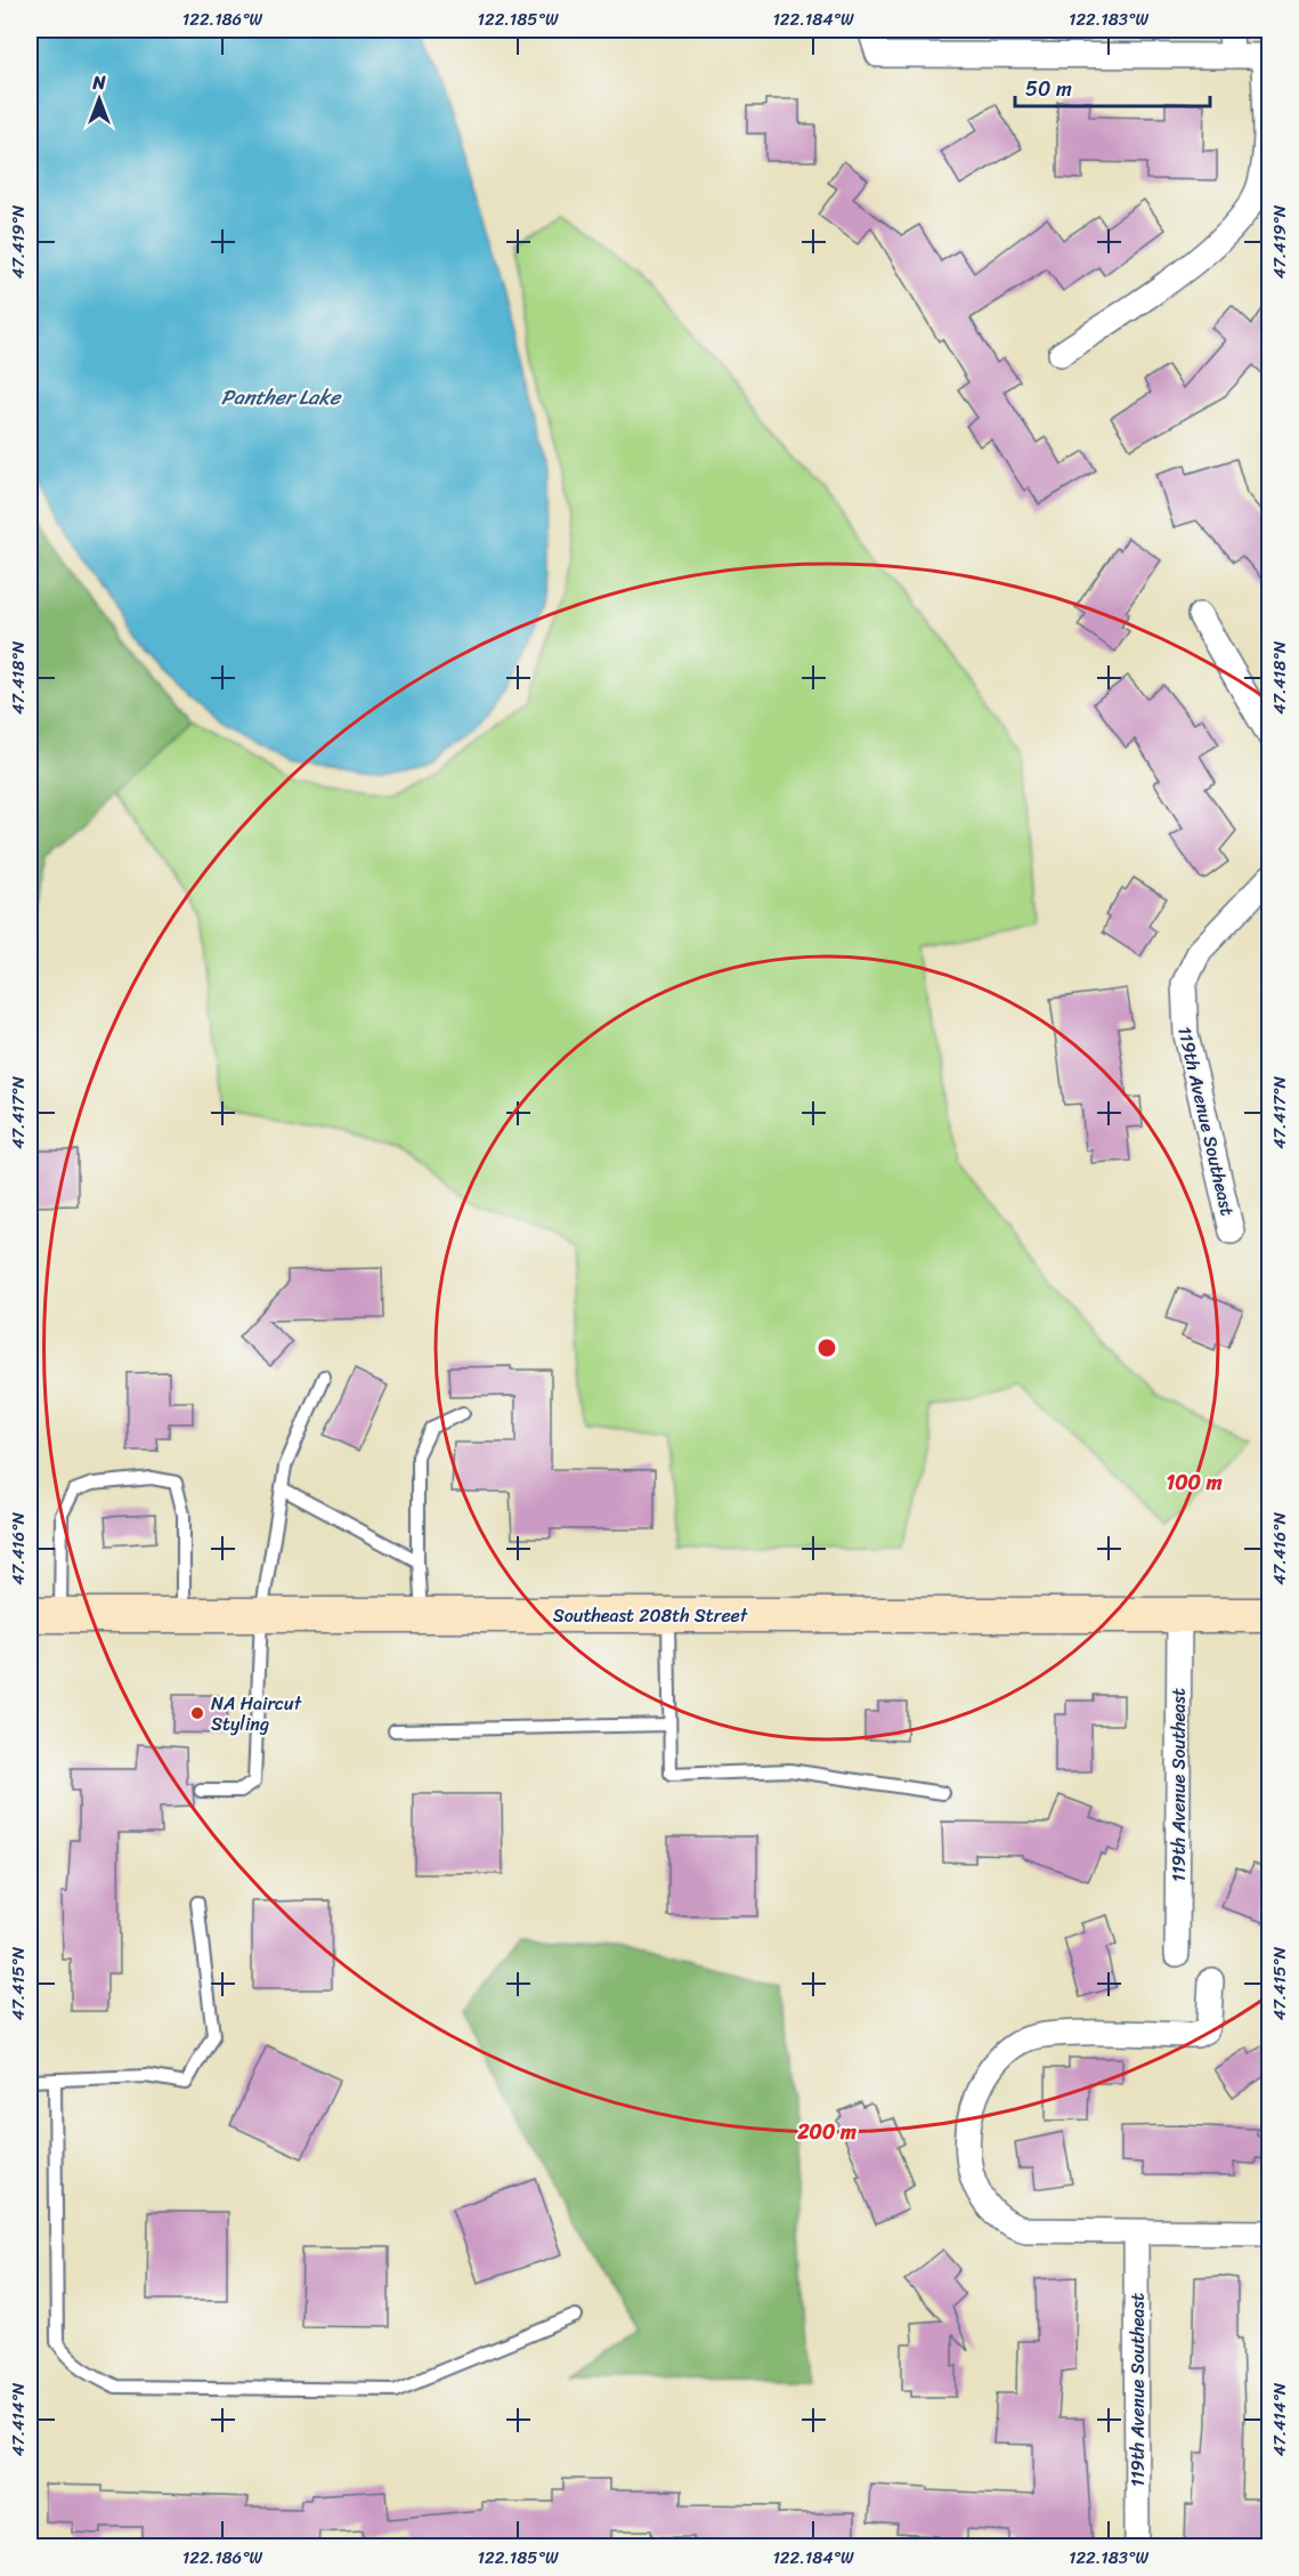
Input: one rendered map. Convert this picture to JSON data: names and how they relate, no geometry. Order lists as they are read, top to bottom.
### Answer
{
  "streets": {
    "main road": ["Southeast 208th Street"],
    "street": ["119th Avenue Southeast"]
  },
  "crossings": [
    ["119th Avenue Southeast", "Southeast 208th Street"]
  ],
  "water": ["Panther Lake"],
  "places": ["NA Haircut Styling"],
  "scale_bar": "50 m",
  "north": "top",
  "coordinates": [
    "122.186°W",
    "122.185°W",
    "122.184°W",
    "122.183°W",
    "47.419°N",
    "47.418°N",
    "47.417°N",
    "47.416°N",
    "47.415°N",
    "47.414°N"
  ],
  "rings": ["100 m", "200 m"]
}
